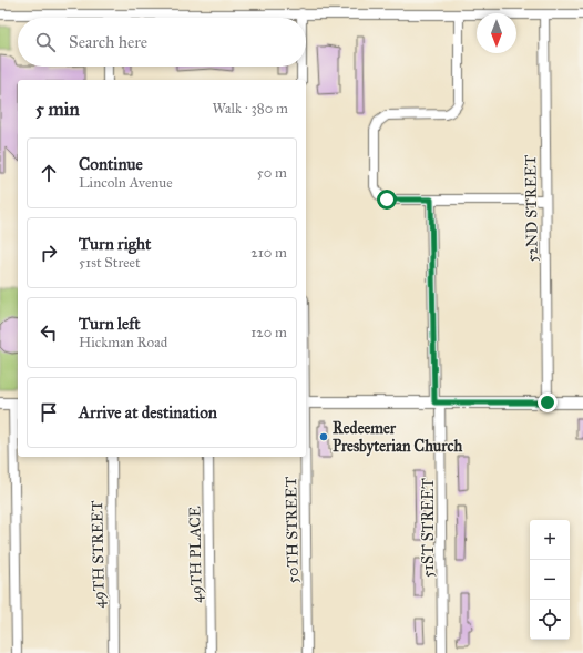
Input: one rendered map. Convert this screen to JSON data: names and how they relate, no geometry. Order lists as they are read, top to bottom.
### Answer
{
  "streets": {
    "street": [
      "52ND STREET",
      "51ST STREET",
      "50TH STREET",
      "49TH STREET",
      "49TH PLACE"
    ]
  },
  "places": ["Redeemer Presbyterian Church"],
  "north": "bottom",
  "page": {
    "search": "Search here",
    "heading": ["5 min", "Walk · 380 m"],
    "list": [
      ["Continue", "Lincoln Avenue", "50 m"],
      ["Turn right", "51st Street", "210 m"],
      ["Turn left", "Hickman Road", "120 m"],
      "Arrive at destination"
    ],
    "map_buttons": ["+", "−"]
  }
}
